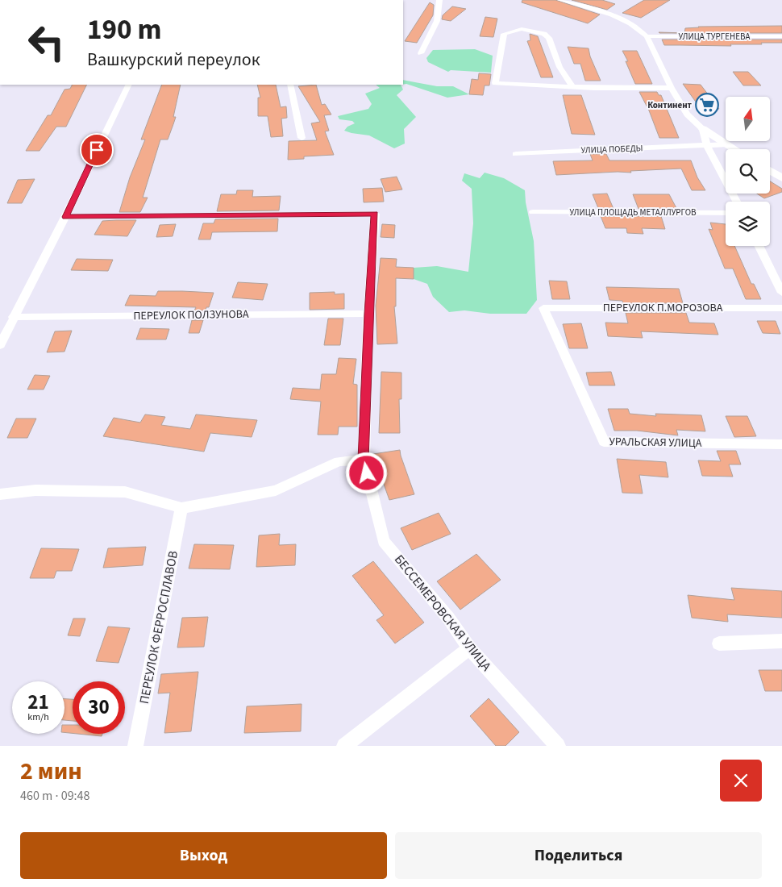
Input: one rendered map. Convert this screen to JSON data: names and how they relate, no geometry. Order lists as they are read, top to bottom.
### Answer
{
  "streets": {
    "street": [
      "УЛИЦА ТУРГЕНЕВА",
      "УЛИЦА ПОБЕДЫ",
      "УЛИЦА ПЛОЩАДЬ МЕТАЛЛУРГОВ",
      "ПЕРЕУЛОК П.МОРОЗОВА",
      "ПЕРЕУЛОК ПОЛЗУНОВА",
      "УРАЛЬСКАЯ УЛИЦА",
      "БЕССЕМЕРОВСКАЯ УЛИЦА",
      "ПЕРЕУЛОК ФЕРРОСПЛАВОВ"
    ]
  },
  "crossings": [
    ["ПЕРЕУЛОК П.МОРОЗОВА", "УРАЛЬСКАЯ УЛИЦА"],
    ["ПЕРЕУЛОК ПОЛЗУНОВА", "БЕССЕМЕРОВСКАЯ УЛИЦА"]
  ],
  "places": {
    "supermarket": ["Континент"]
  },
  "north": "top",
  "page": {
    "turn": ["190 m", "Вашкурский переулок"],
    "speed": "21 km/h",
    "limit": "30",
    "heading": ["2 мин", "460 m · 09:48"],
    "buttons": ["Выход", "Поделиться"]
  }
}
